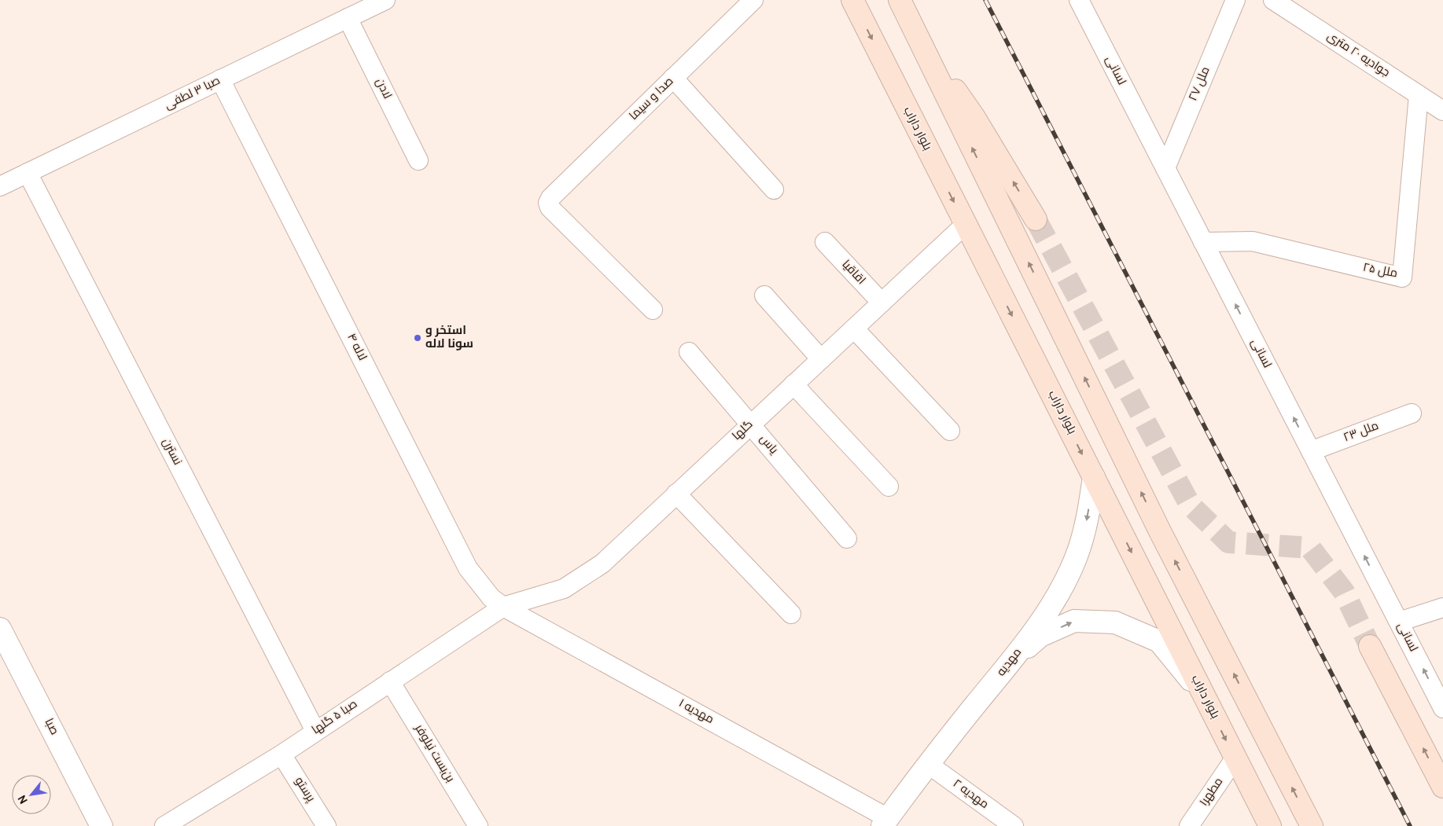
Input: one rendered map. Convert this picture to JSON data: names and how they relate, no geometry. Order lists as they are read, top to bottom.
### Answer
{
  "streets": {
    "main road": ["بلوار داراب"],
    "street": [
      "جوادیه ۲۰ متری",
      "لسانی",
      "ملل ۲۷",
      "لادن",
      "صبا ۳ لطفی",
      "صدا و سیما",
      "ملل ۲۵",
      "اقاقیا",
      "لاله ۴",
      "گلها",
      "ملل ۲۳",
      "یاس",
      "نسترن",
      "مهدیه",
      "مهدیه ۱",
      "صبا ۵ گلها",
      "صبا",
      "بن‌بست نیلوفر",
      "پرستو",
      "مطهر۱",
      "مهدیه ۲"
    ]
  },
  "crossings": [
    ["جوادیه ۲۰ متری", "ملل ۲۵"],
    ["لسانی", "ملل ۲۷"],
    ["لسانی", "ملل ۲۵"],
    ["لسانی", "ملل ۲۳"],
    ["لادن", "صبا ۳ لطفی"],
    ["صبا ۳ لطفی", "لاله ۴"],
    ["صبا ۳ لطفی", "نسترن"],
    ["بلوار داراب", "گلها"],
    ["بلوار داراب", "مهدیه"],
    ["بلوار داراب", "مطهر۱"],
    ["اقاقیا", "گلها"],
    ["لاله ۴", "گلها"],
    ["لاله ۴", "مهدیه ۱"],
    ["لاله ۴", "صبا ۵ گلها"],
    ["گلها", "یاس"],
    ["گلها", "مهدیه ۱"],
    ["گلها", "صبا ۵ گلها"],
    ["نسترن", "صبا ۵ گلها"],
    ["مهدیه", "مهدیه ۱"],
    ["مهدیه", "مهدیه ۲"],
    ["مهدیه ۱", "صبا ۵ گلها"],
    ["صبا ۵ گلها", "بن‌بست نیلوفر"],
    ["صبا ۵ گلها", "پرستو"]
  ],
  "one_way": ["لسانی", "مهدیه"],
  "places": ["استخر و سونا لاله"],
  "north": "bottom left"
}
